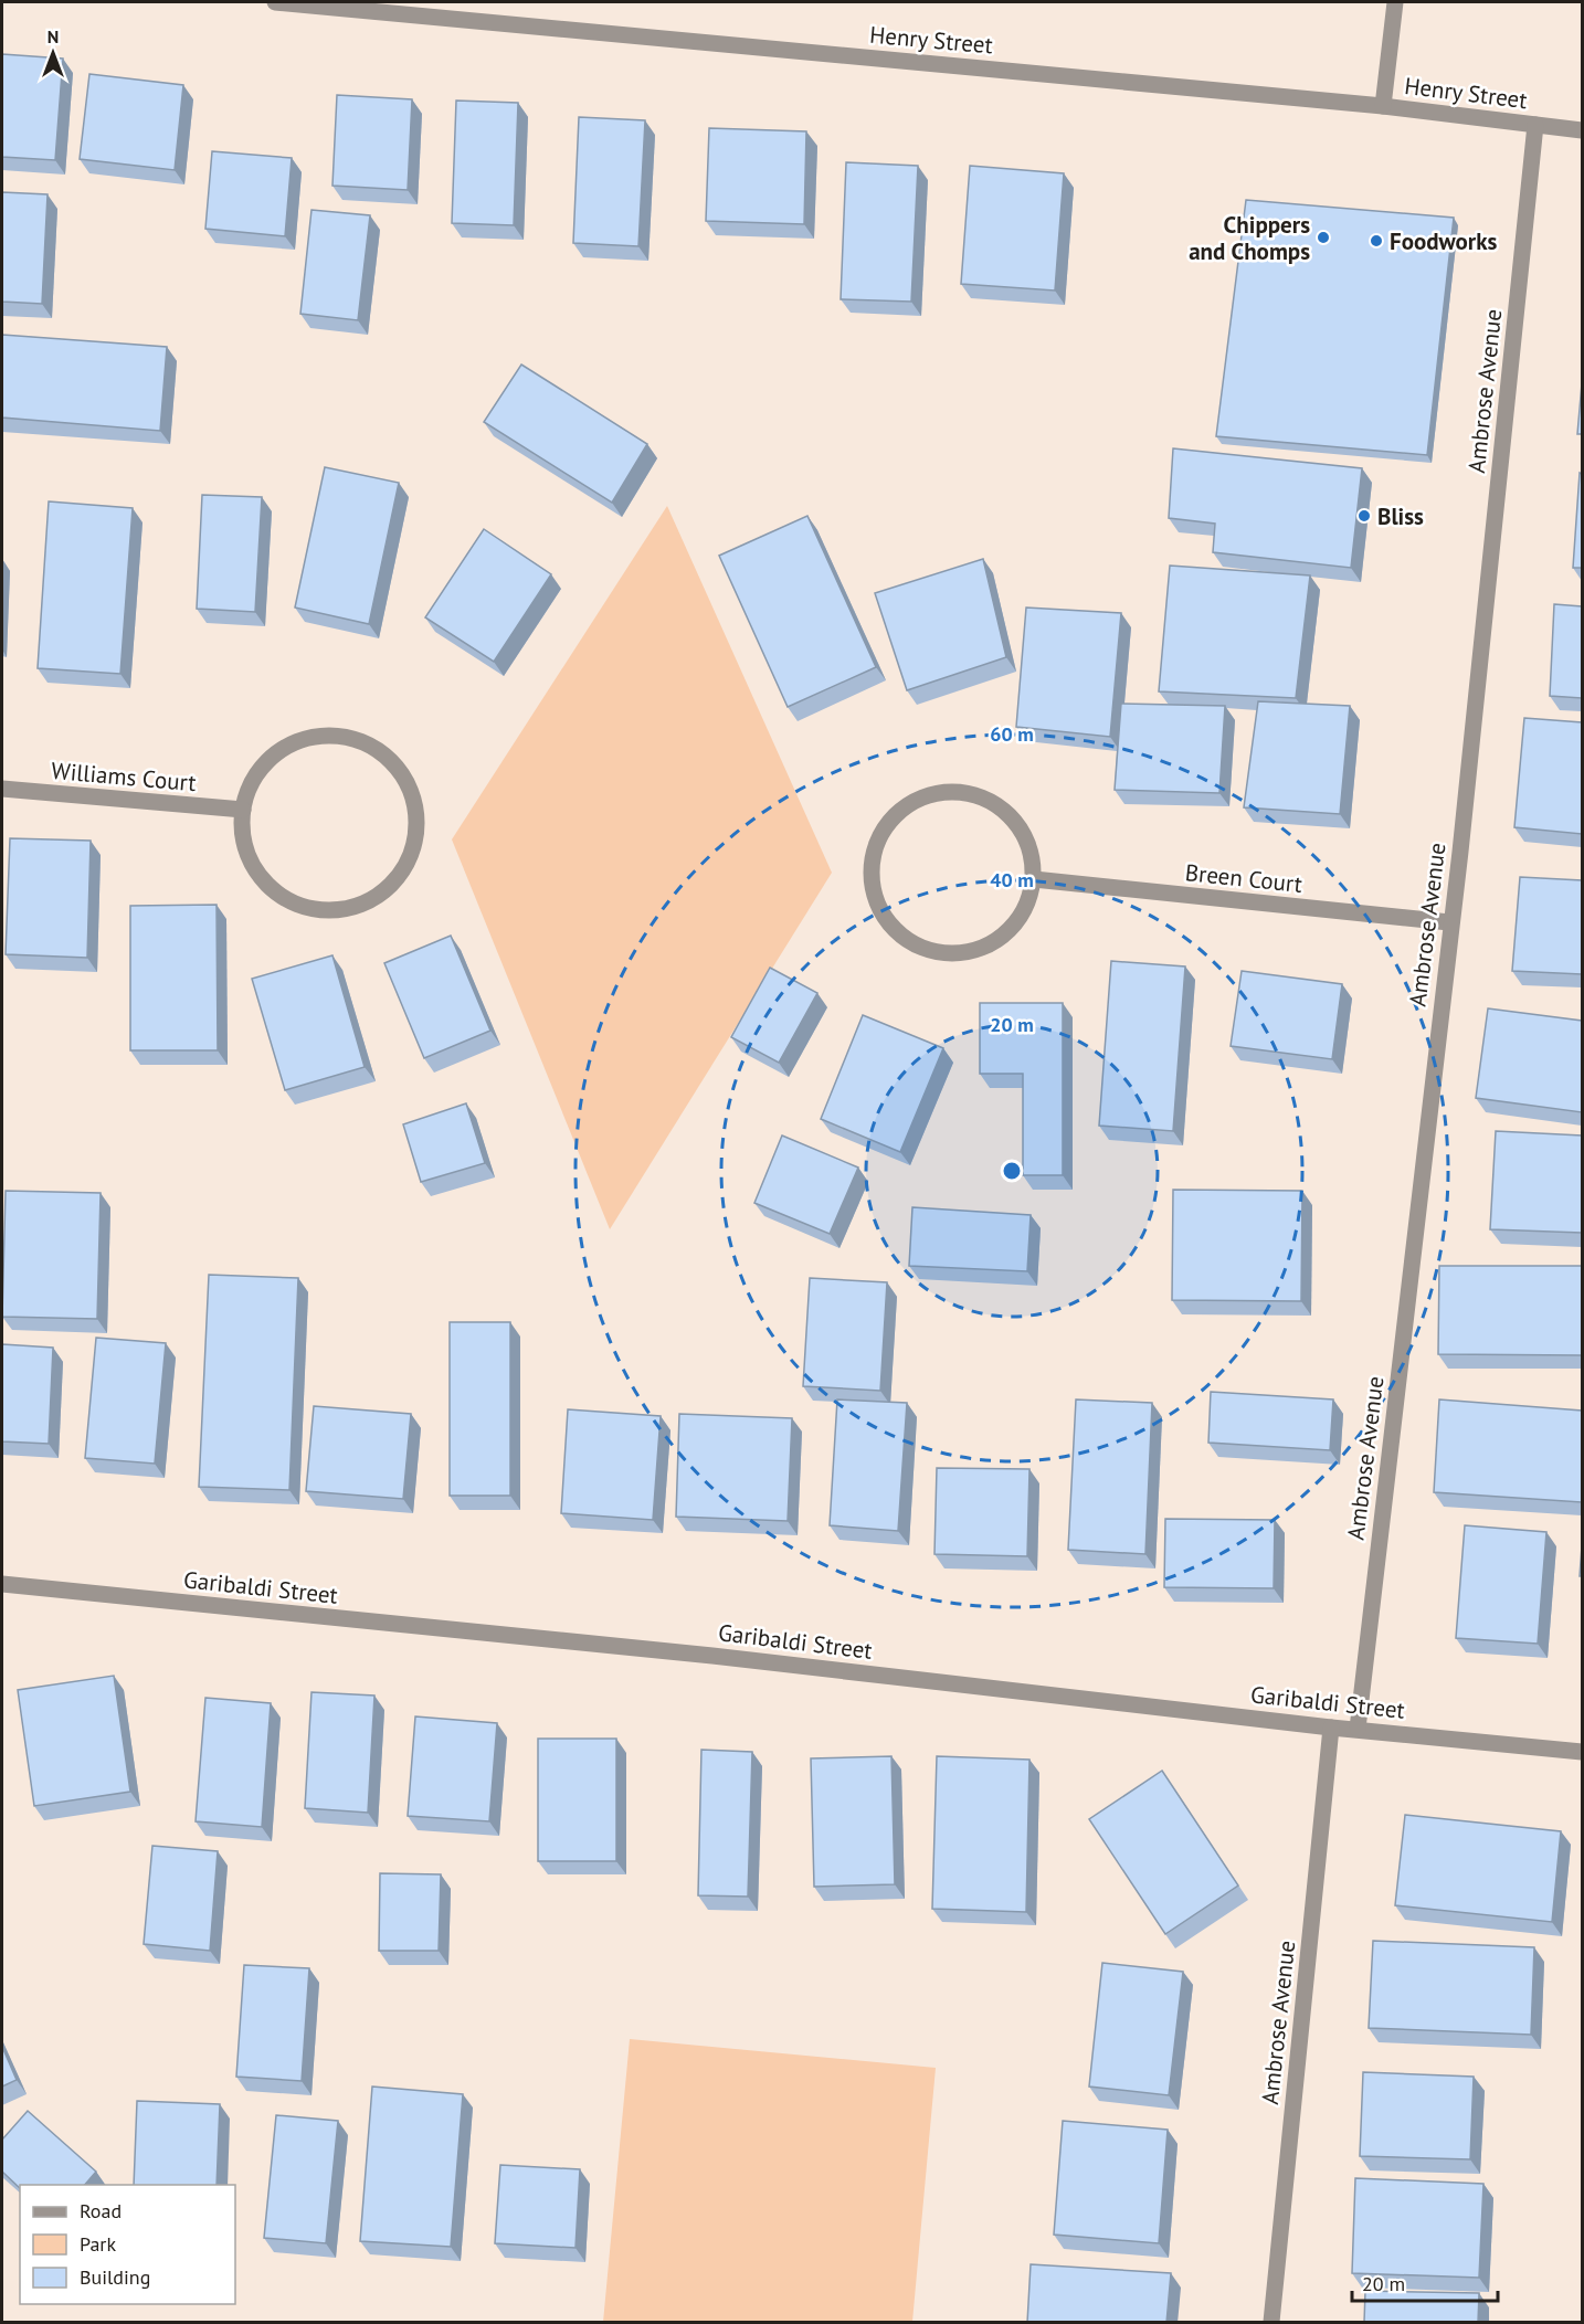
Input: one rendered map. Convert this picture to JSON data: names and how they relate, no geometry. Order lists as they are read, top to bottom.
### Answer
{
  "streets": {
    "street": [
      "Henry Street",
      "Ambrose Avenue",
      "Williams Court",
      "Breen Court",
      "Garibaldi Street"
    ]
  },
  "crossings": [
    ["Henry Street", "Ambrose Avenue"],
    ["Ambrose Avenue", "Breen Court"],
    ["Ambrose Avenue", "Garibaldi Street"]
  ],
  "places": ["Chippers and Chomps", "Foodworks", "Bliss"],
  "legend": ["Road", "Park", "Building"],
  "scale_bar": "20 m",
  "north": "top",
  "rings": ["60 m", "40 m", "20 m"]
}
